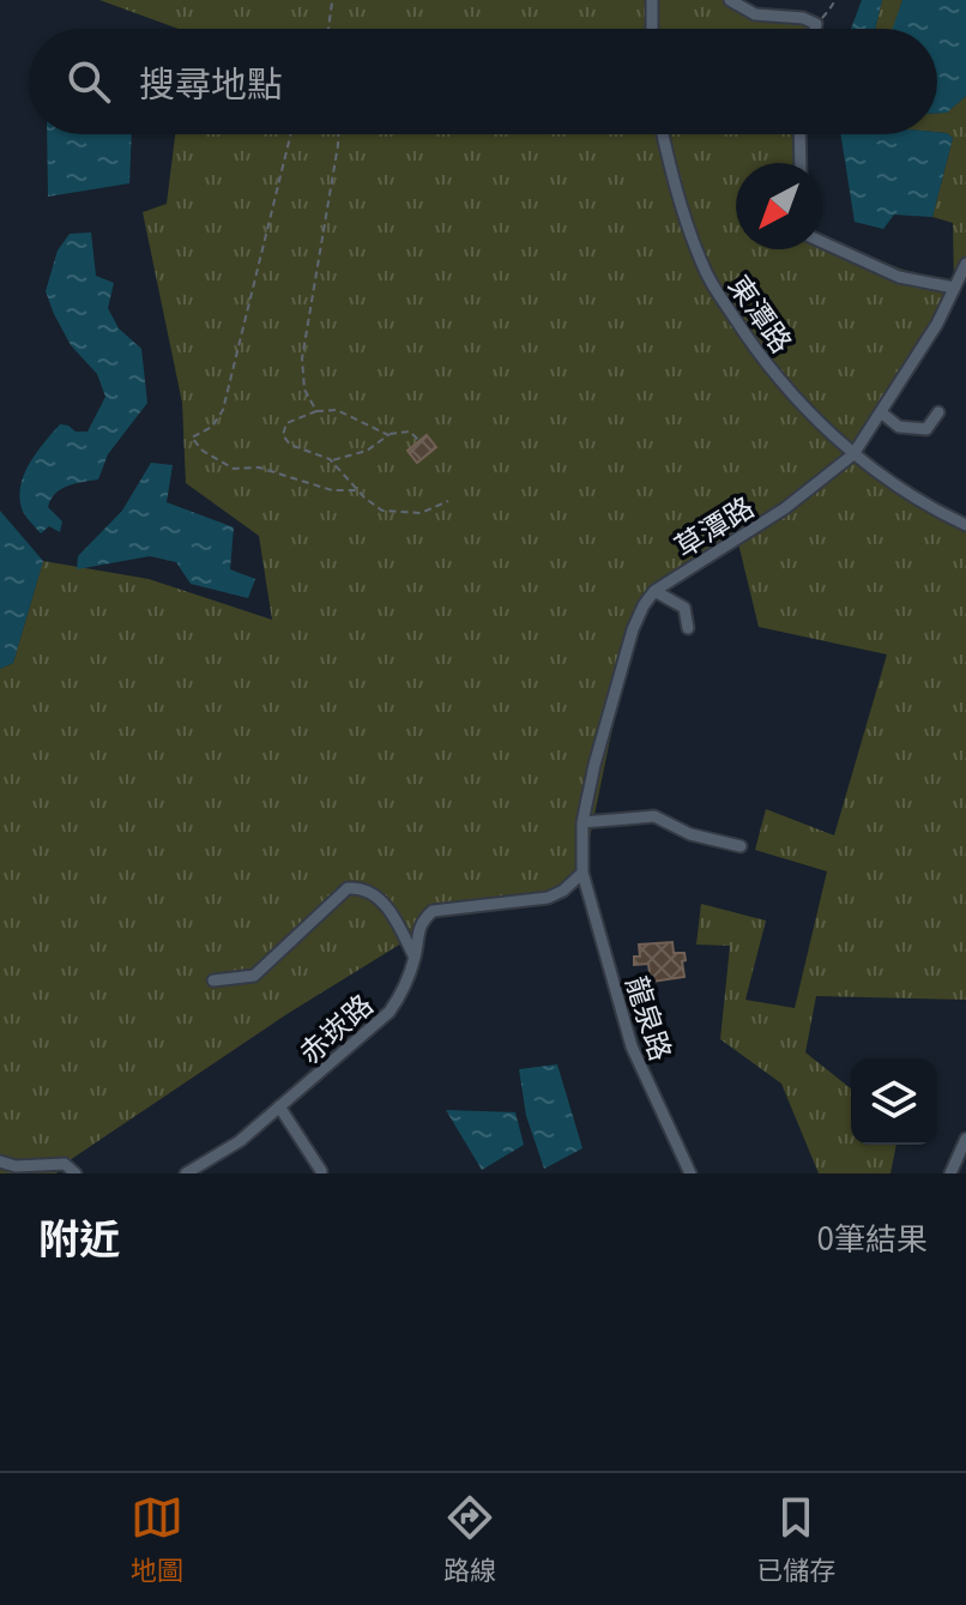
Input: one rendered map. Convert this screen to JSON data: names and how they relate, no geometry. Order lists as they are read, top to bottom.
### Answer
{
  "streets": {
    "street": [
      "東潭路",
      "草潭路",
      "龍泉路",
      "赤崁路"
    ]
  },
  "crossings": [
    ["東潭路", "草潭路"],
    ["草潭路", "龍泉路"],
    ["草潭路", "赤崁路"],
    ["龍泉路", "赤崁路"]
  ],
  "north": "bottom left",
  "page": {
    "search": "搜尋地點",
    "heading": ["附近", "0筆結果"],
    "nav": ["地圖", "路線", "已儲存"]
  }
}
